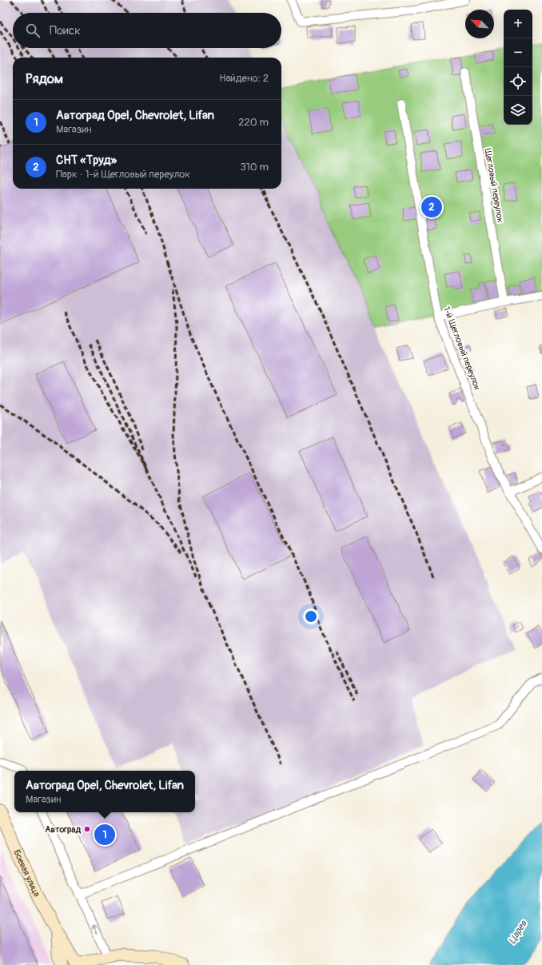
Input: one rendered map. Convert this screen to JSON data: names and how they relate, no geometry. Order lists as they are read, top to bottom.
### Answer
{
  "streets": {
    "main road": ["Боевая улица"],
    "street": ["Щегловый переулок", "1-й Щегловый переулок"]
  },
  "water": ["Царев"],
  "places": ["Автоград"],
  "north": "top left",
  "page": {
    "map_buttons": ["+", "−"],
    "search": "Поиск",
    "heading": ["Рядом", "Найдено: 2"],
    "list": [
      {
        "mark": "1",
        "name": "Автоград Opel, Chevrolet, Lifan",
        "note": "Магазин",
        "value": "220 m"
      },
      {
        "mark": "2",
        "name": "СНТ «Труд»",
        "note": "Парк · 1-й Щегловый переулок",
        "value": "310 m"
      }
    ],
    "pins": ["2", "1"],
    "popup": ["Автоград Opel, Chevrolet, Lifan", "Магазин"]
  }
}
